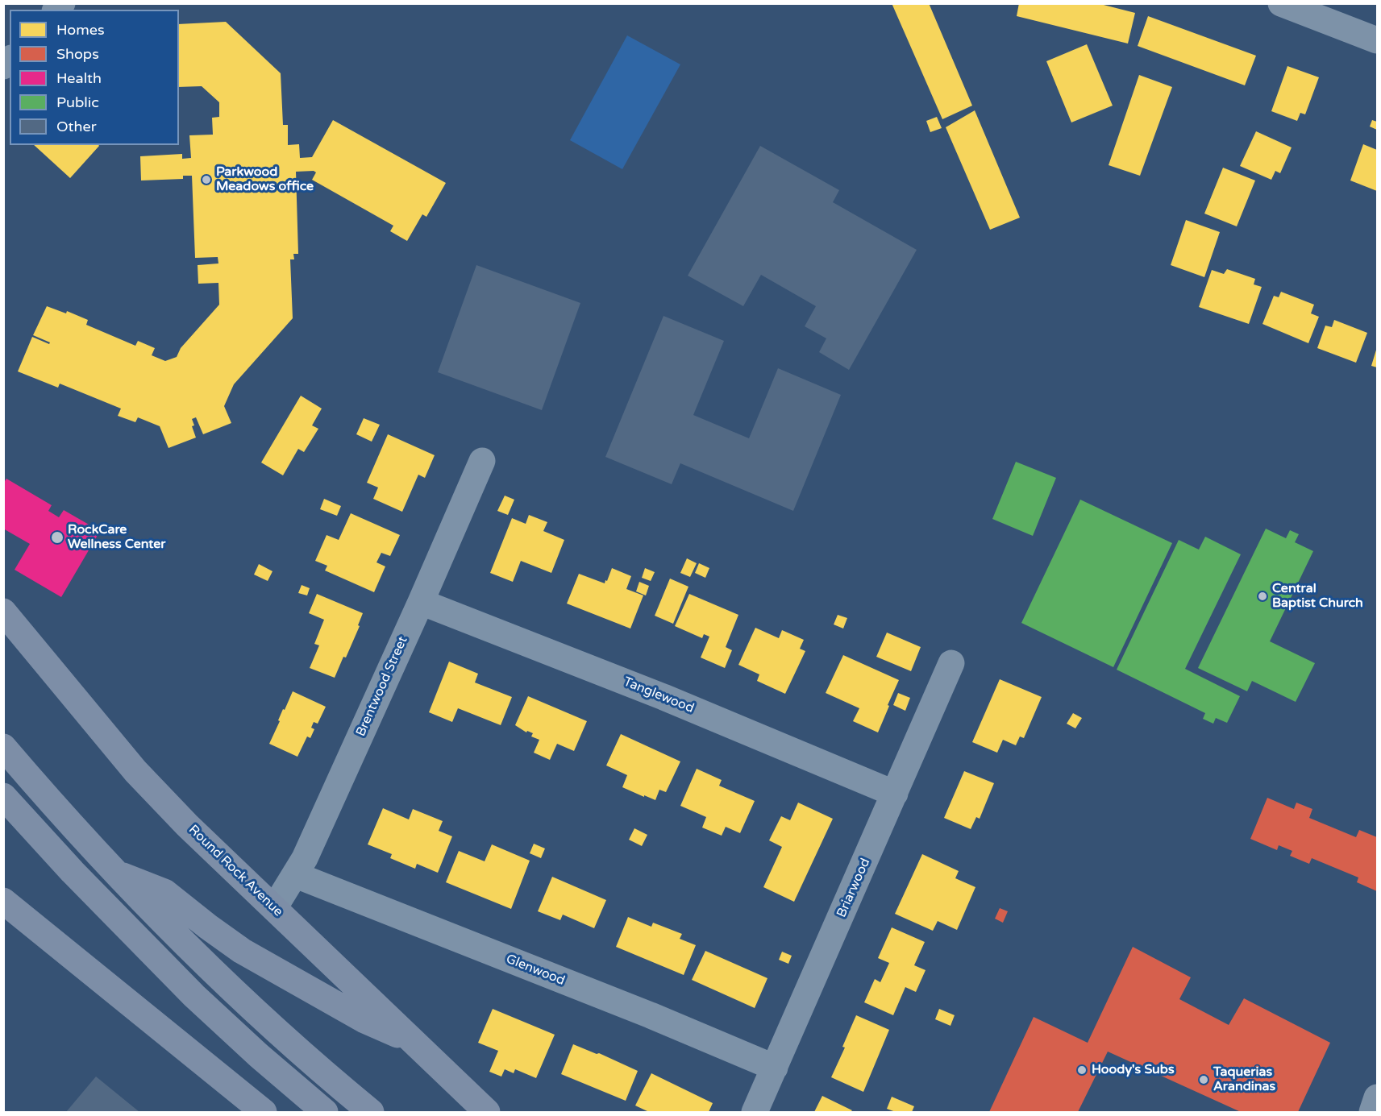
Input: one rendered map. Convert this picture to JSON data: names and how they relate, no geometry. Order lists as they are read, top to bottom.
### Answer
{
  "streets": {
    "main road": ["Round Rock Avenue"],
    "street": [
      "Brentwood Street",
      "Tanglewood",
      "Briarwood",
      "Glenwood"
    ]
  },
  "crossings": [
    ["Brentwood Street", "Tanglewood"],
    ["Brentwood Street", "Round Rock Avenue"],
    ["Brentwood Street", "Glenwood"],
    ["Tanglewood", "Briarwood"],
    ["Briarwood", "Glenwood"]
  ],
  "places": [
    "Parkwood Meadows office",
    "RockCare Wellness Center",
    "Central Baptist Church",
    "Hoody's Subs",
    "Taquerias Arandinas"
  ],
  "legend": [
    "Homes",
    "Shops",
    "Health",
    "Public",
    "Other"
  ]
}
